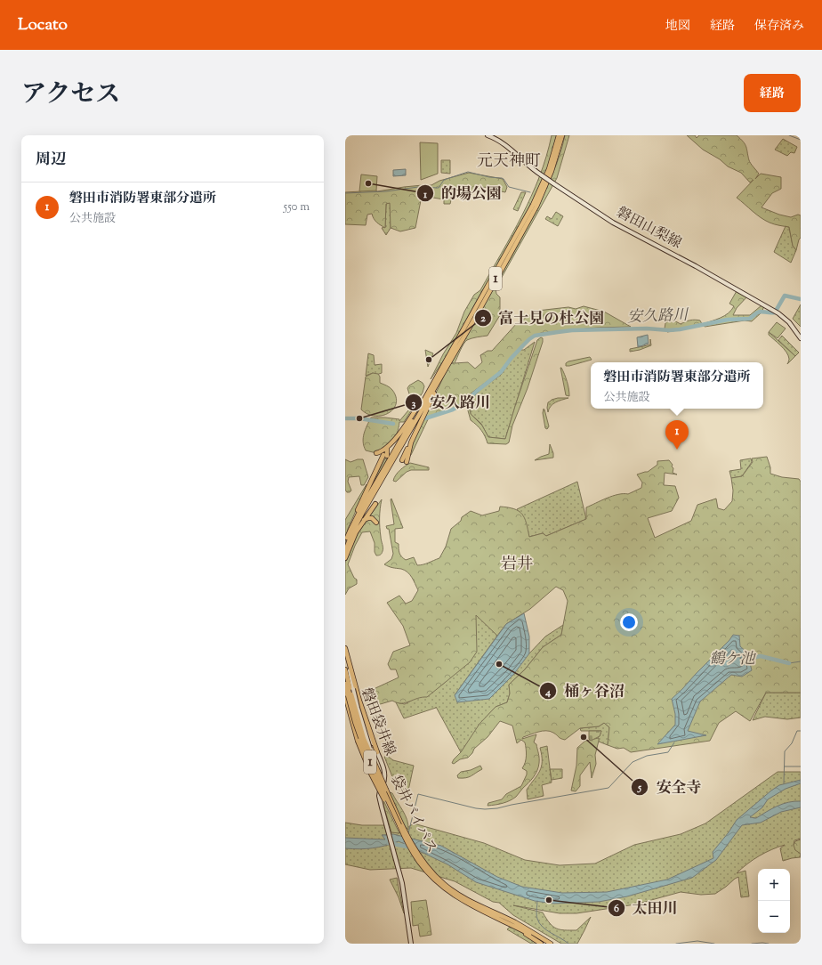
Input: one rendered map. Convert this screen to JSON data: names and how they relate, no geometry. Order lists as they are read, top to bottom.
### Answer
{
  "streets": {
    "highway": ["1", "袋井バイパス"],
    "main road": ["磐田山梨線", "磐田袋井線"]
  },
  "crossings": [
    ["1", "磐田袋井線"],
    ["1", "袋井バイパス"]
  ],
  "districts": ["元天神町", "岩井"],
  "water": ["安久路川", "鶴ケ池"],
  "places": [
    "的場公園",
    "富士見の杜公園",
    "安久路川",
    "桶ヶ谷沼",
    "安全寺",
    "太田川"
  ],
  "page": {
    "header": "Locato",
    "nav": ["地図", "経路", "保存済み"],
    "title": "アクセス",
    "buttons": "経路",
    "heading": "周辺",
    "list": [
      {
        "mark": "1",
        "name": "磐田市消防署東部分遣所",
        "note": "公共施設",
        "value": "550 m"
      }
    ],
    "popup": ["磐田市消防署東部分遣所", "公共施設"],
    "pins": "1",
    "map_buttons": ["+", "−"]
  }
}
